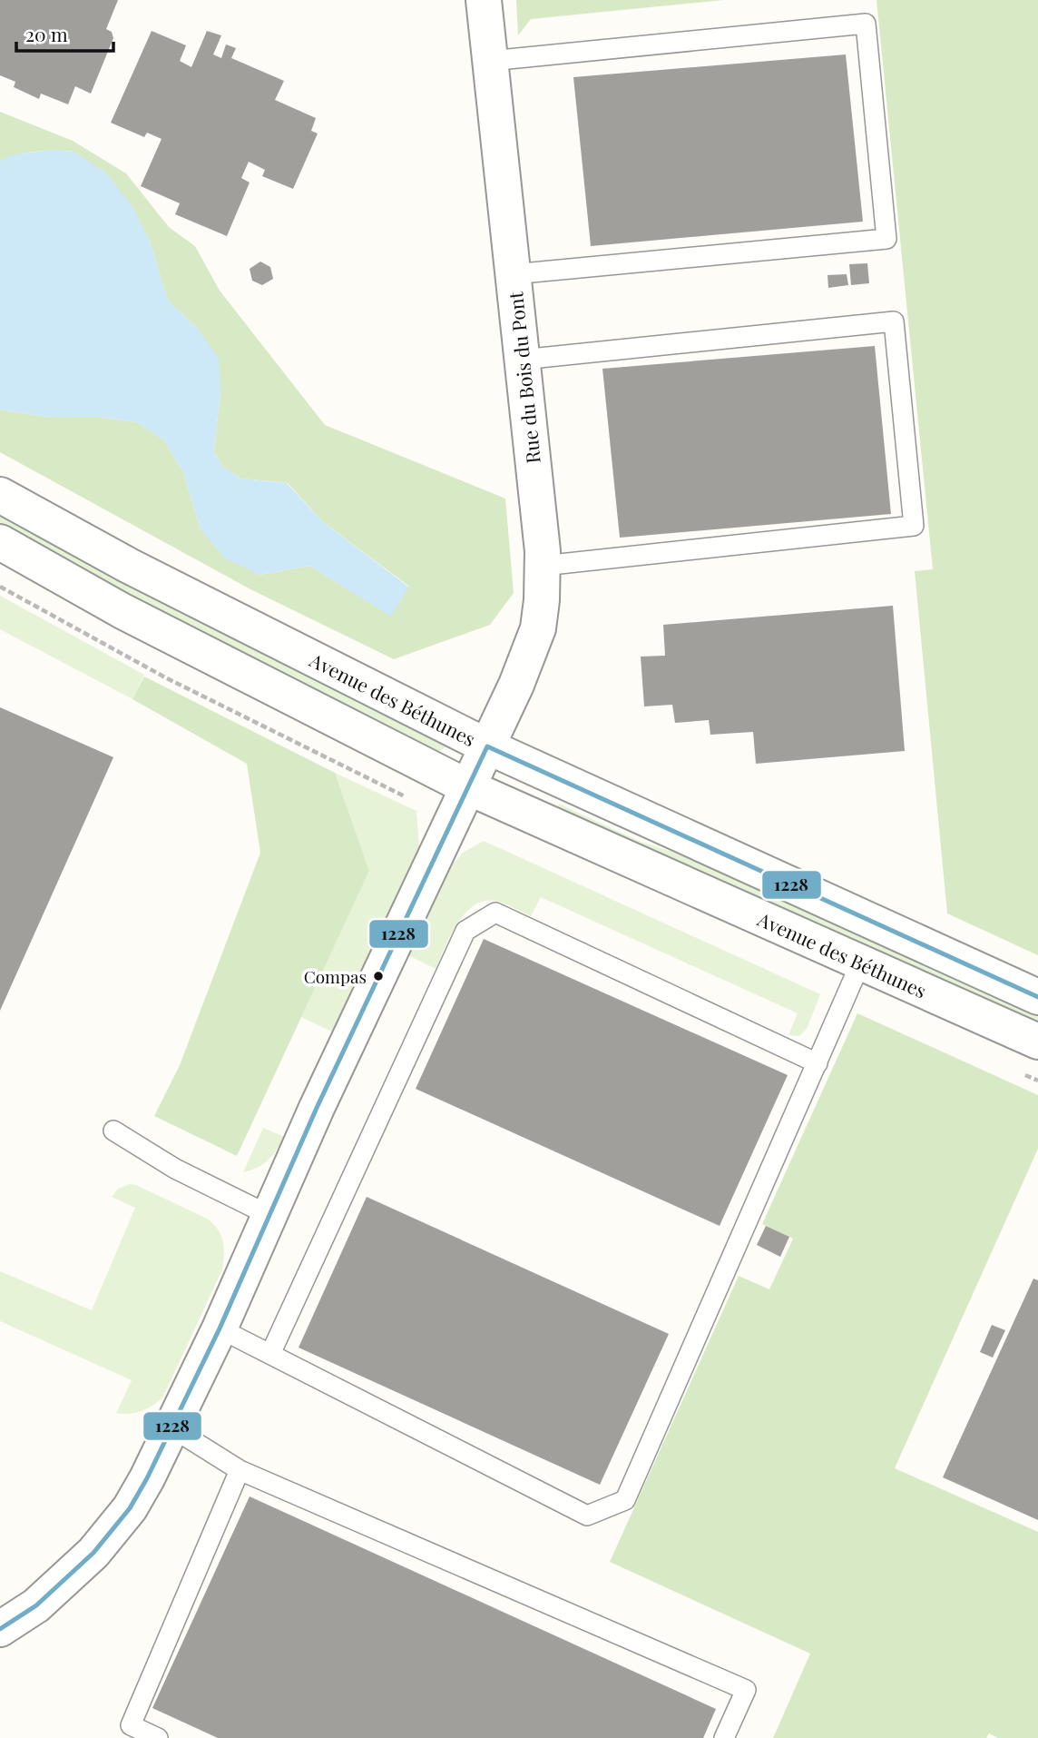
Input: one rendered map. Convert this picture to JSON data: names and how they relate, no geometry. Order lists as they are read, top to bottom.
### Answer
{
  "streets": {
    "street": ["Rue du Bois du Pont", "Avenue des Béthunes"]
  },
  "crossings": [
    ["Rue du Bois du Pont", "Avenue des Béthunes"]
  ],
  "places": ["Compas"],
  "lines": ["transit line 1228"],
  "scale_bar": "20 m"
}
